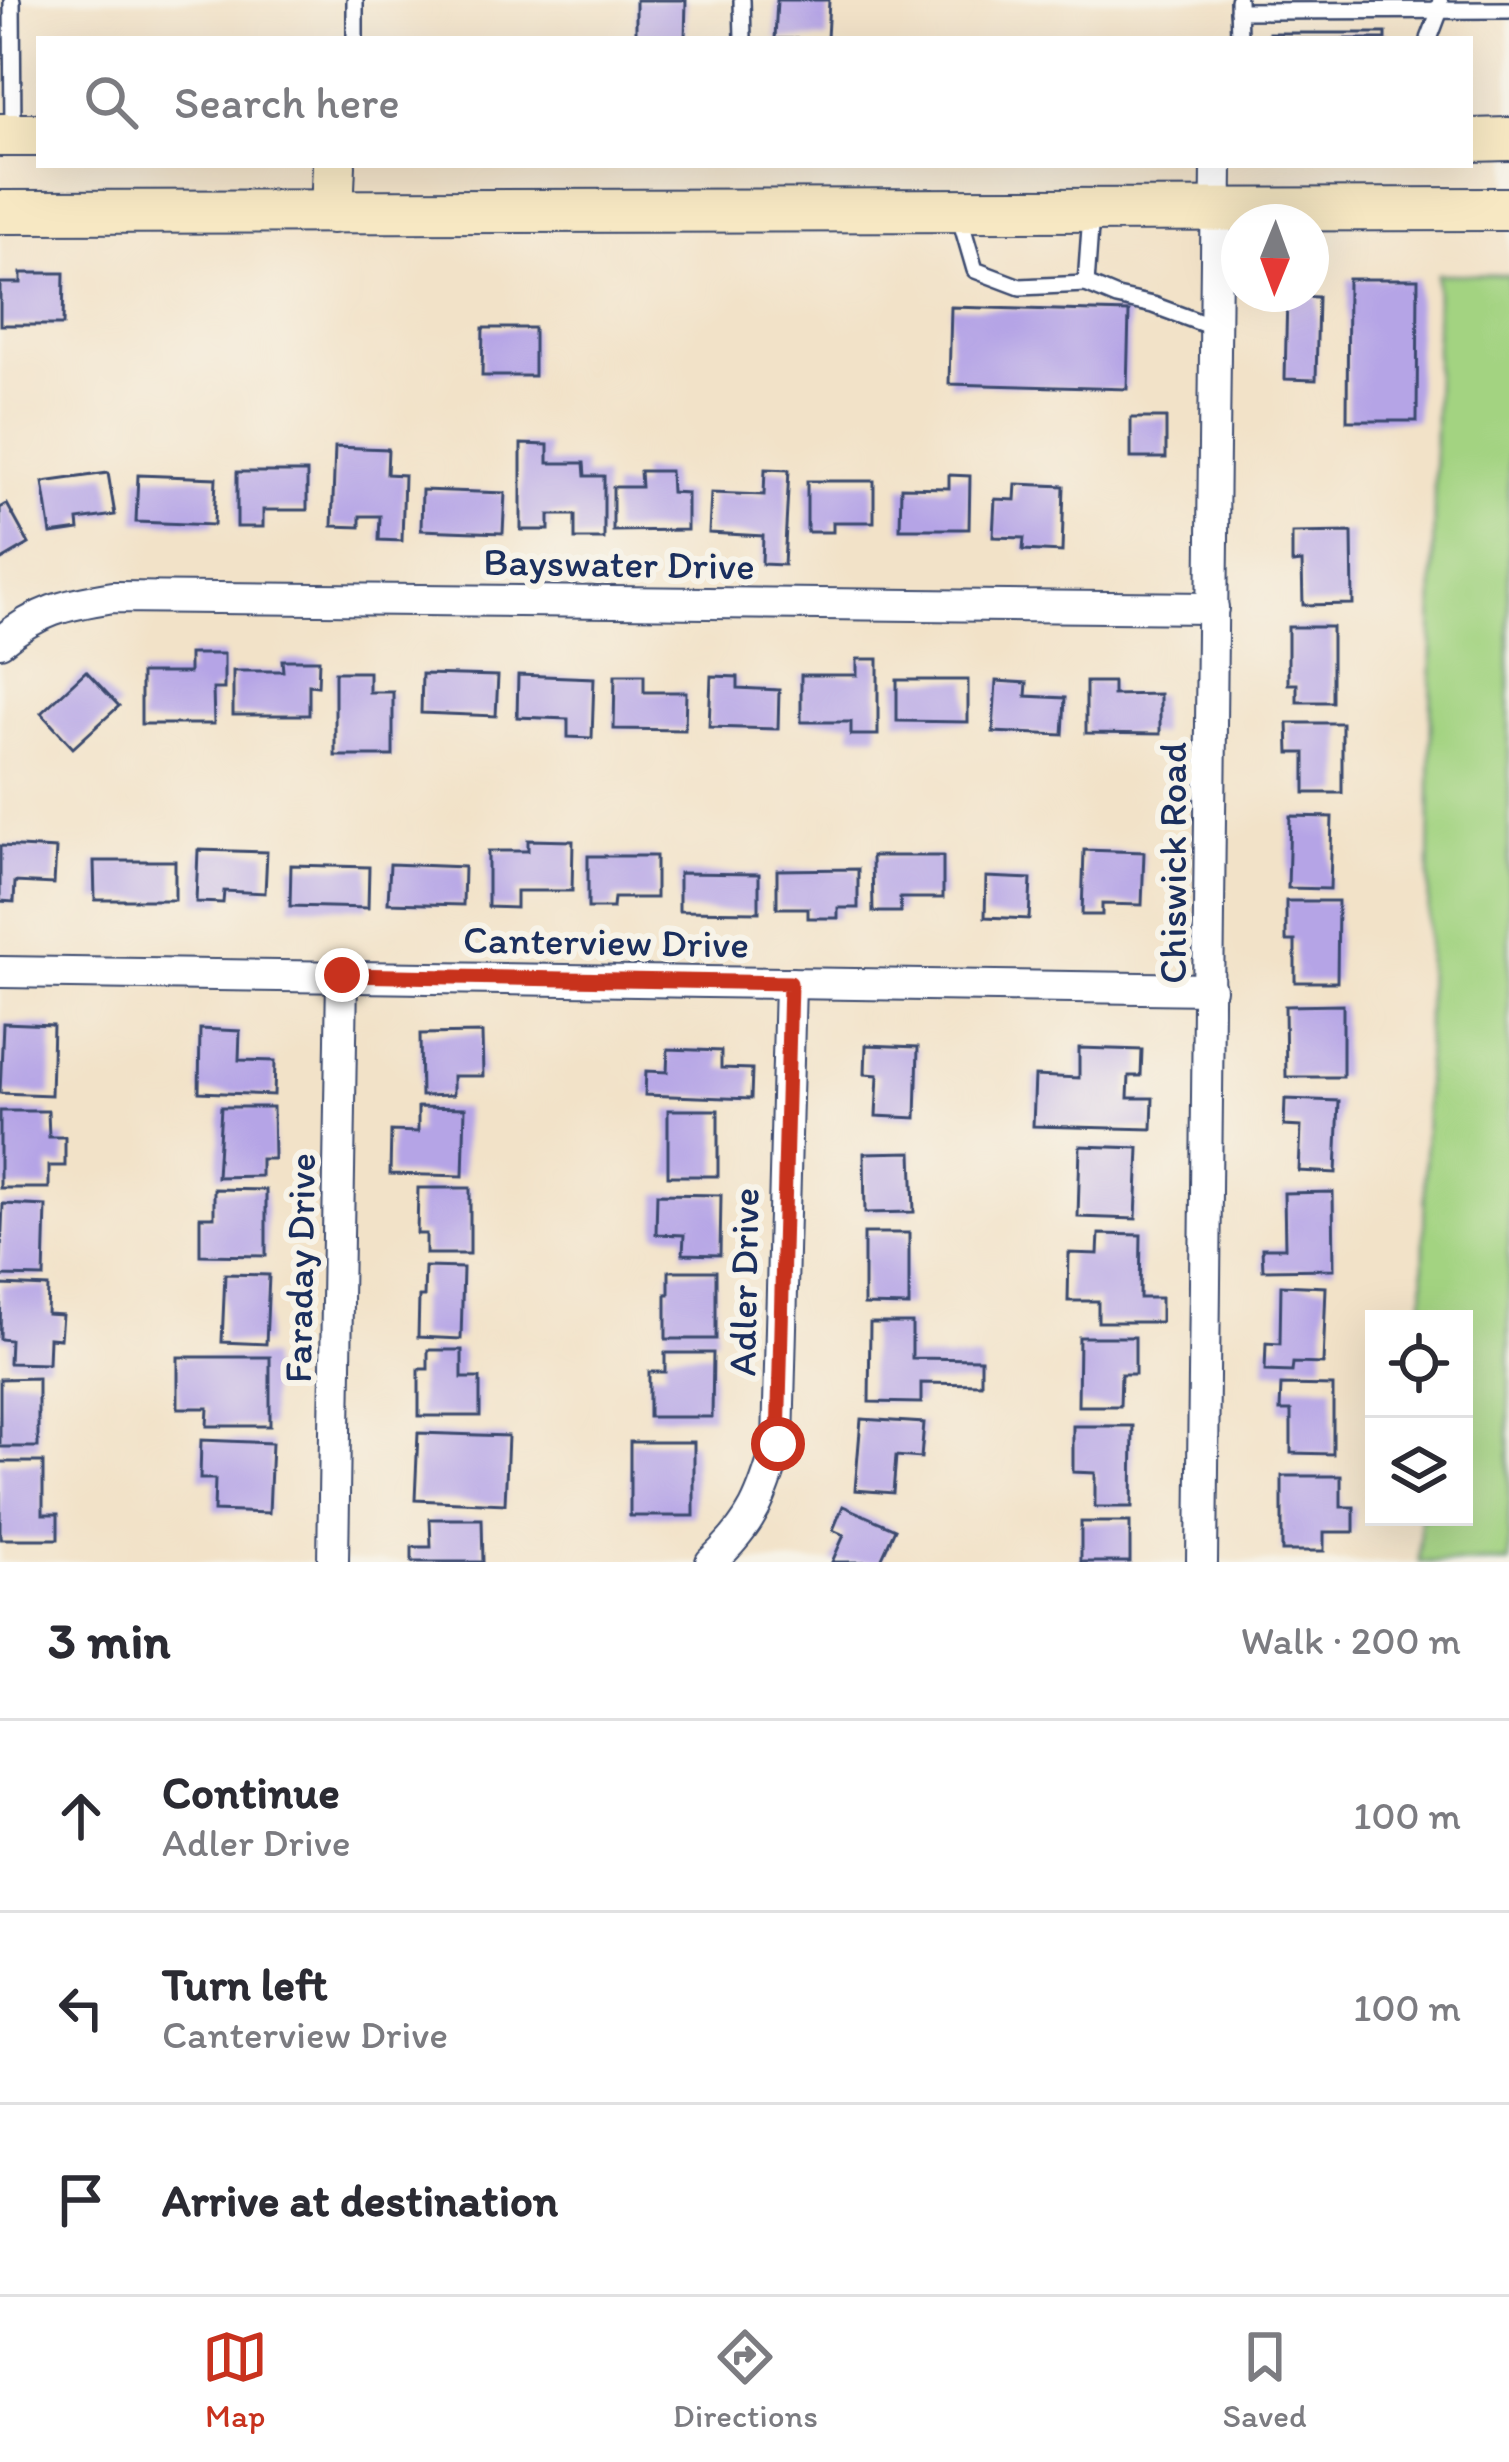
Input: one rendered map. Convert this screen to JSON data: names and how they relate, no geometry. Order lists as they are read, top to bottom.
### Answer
{
  "streets": {
    "street": [
      "Bayswater Drive",
      "Chiswick Road",
      "Canterview Drive",
      "Faraday Drive",
      "Adler Drive"
    ]
  },
  "crossings": [
    ["Bayswater Drive", "Chiswick Road"],
    ["Chiswick Road", "Canterview Drive"],
    ["Canterview Drive", "Faraday Drive"],
    ["Canterview Drive", "Adler Drive"]
  ],
  "north": "bottom",
  "page": {
    "search": "Search here",
    "heading": ["3 min", "Walk · 200 m"],
    "list": [
      ["Continue", "Adler Drive", "100 m"],
      ["Turn left", "Canterview Drive", "100 m"],
      "Arrive at destination"
    ],
    "nav": ["Map", "Directions", "Saved"]
  }
}
